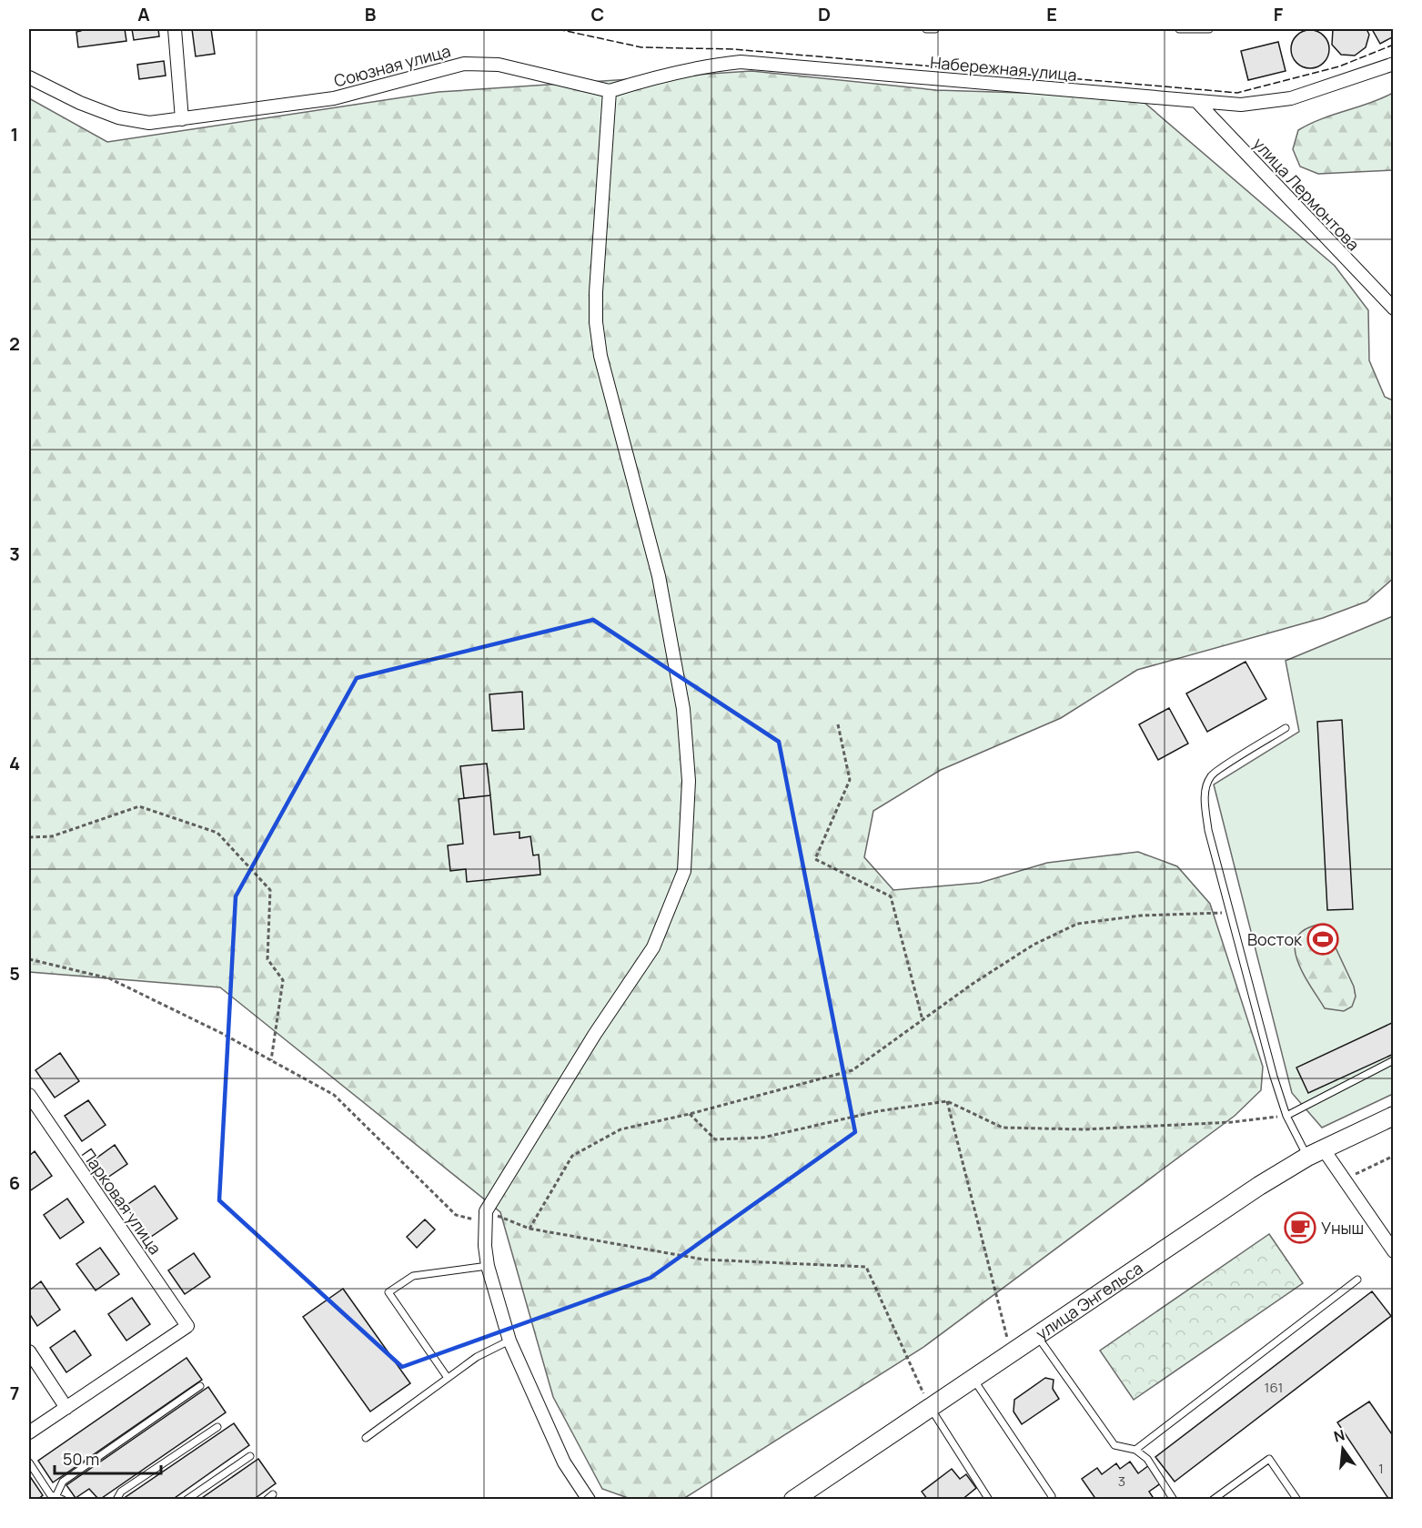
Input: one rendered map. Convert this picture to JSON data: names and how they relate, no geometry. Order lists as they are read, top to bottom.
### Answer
{
  "streets": {
    "main road": ["улица Энгельса"],
    "street": [
      "Союзная улица",
      "Набережная улица",
      "улица Лермонтова",
      "Парковая улица"
    ]
  },
  "crossings": [
    ["Союзная улица", "Набережная улица"],
    ["Набережная улица", "улица Лермонтова"]
  ],
  "places": {
    "sports": ["Восток"],
    "cafe": ["Уныш"]
  },
  "house_numbers": ["161", "1", "3"],
  "scale_bar": "50 m",
  "north": "top",
  "grid": {
    "columns": [
      "A",
      "B",
      "C",
      "D",
      "E",
      "F"
    ],
    "rows": [
      "1",
      "2",
      "3",
      "4",
      "5",
      "6",
      "7"
    ]
  }
}
